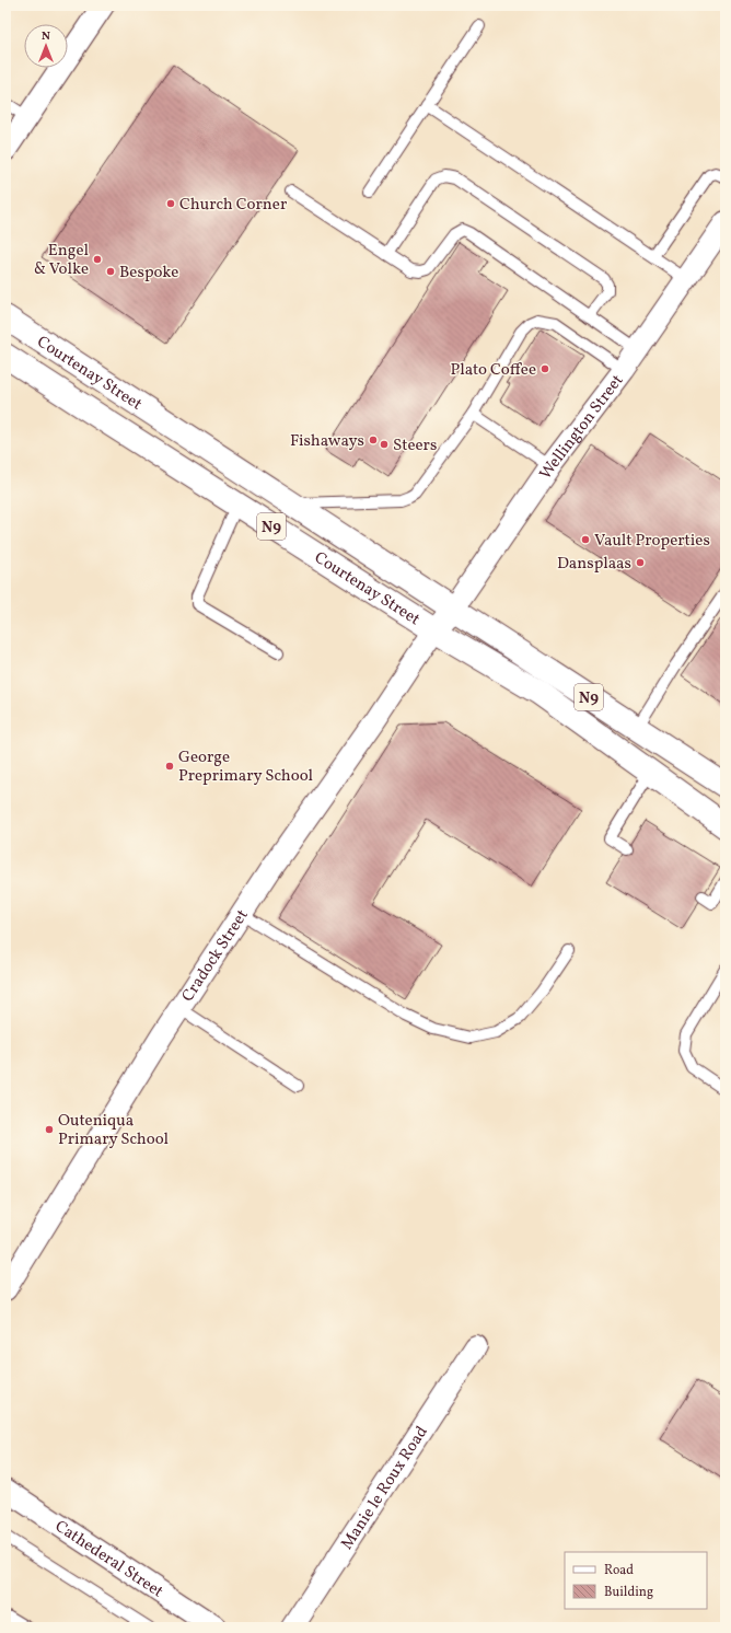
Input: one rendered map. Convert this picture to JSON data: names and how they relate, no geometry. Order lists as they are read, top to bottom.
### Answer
{
  "streets": {
    "highway": ["Courtenay Street", "N9"],
    "street": [
      "Wellington Street",
      "Cradock Street",
      "Manie le Roux Road",
      "Cathederal Street"
    ]
  },
  "crossings": [
    ["Courtenay Street", "Wellington Street"],
    ["Courtenay Street", "Cradock Street"],
    ["Wellington Street", "Cradock Street"]
  ],
  "places": [
    "Church Corner",
    "Engel & Volke",
    "Bespoke",
    "Plato Coffee",
    "Fishaways",
    "Steers",
    "Vault Properties",
    "Dansplaas",
    "George Preprimary School",
    "Outeniqua Primary School"
  ],
  "legend": ["Road", "Building"],
  "north": "top"
}
